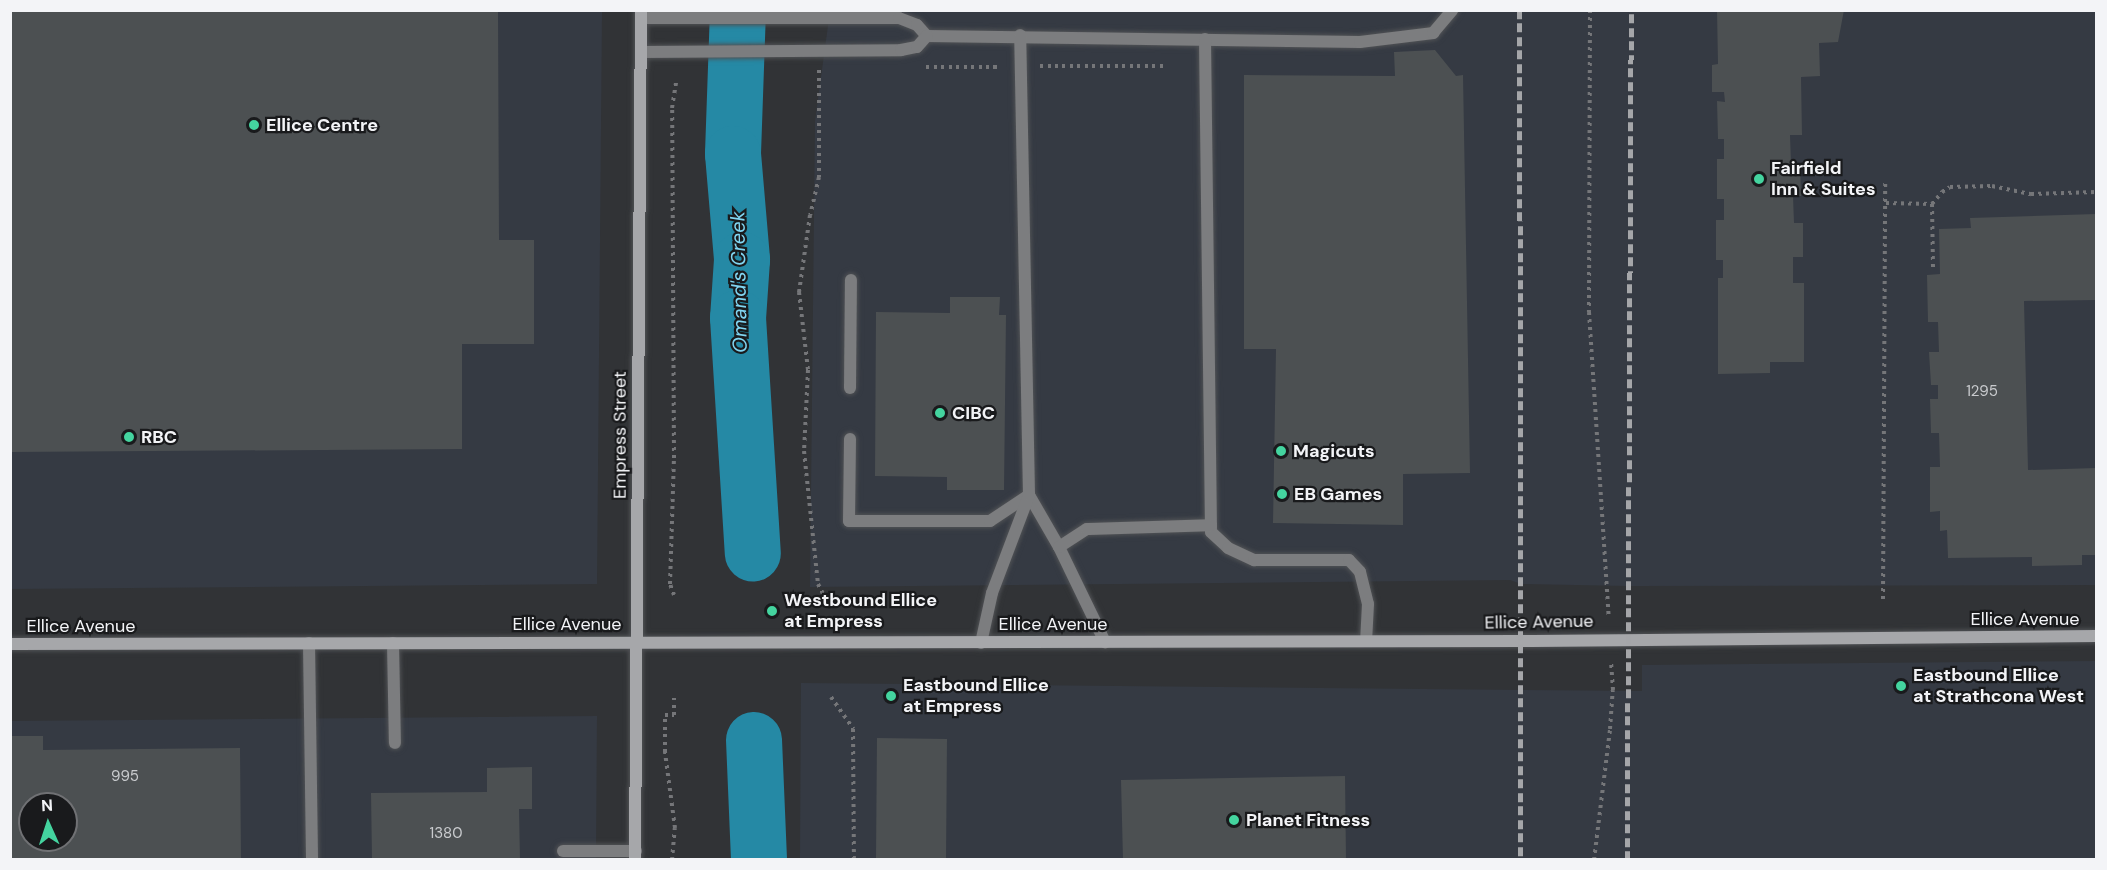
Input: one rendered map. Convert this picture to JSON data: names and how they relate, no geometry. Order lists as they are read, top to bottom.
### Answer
{
  "streets": {
    "main road": ["Empress Street", "Ellice Avenue"]
  },
  "crossings": [
    ["Empress Street", "Ellice Avenue"]
  ],
  "water": ["Omand's Creek"],
  "places": [
    "Ellice Centre",
    "Fairfield Inn & Suites",
    "CIBC",
    "RBC",
    "Magicuts",
    "EB Games",
    "Westbound Ellice at Empress",
    "Eastbound Ellice at Strathcona West",
    "Eastbound Ellice at Empress",
    "Planet Fitness"
  ],
  "house_numbers": ["1295", "995", "1380"],
  "north": "top"
}
